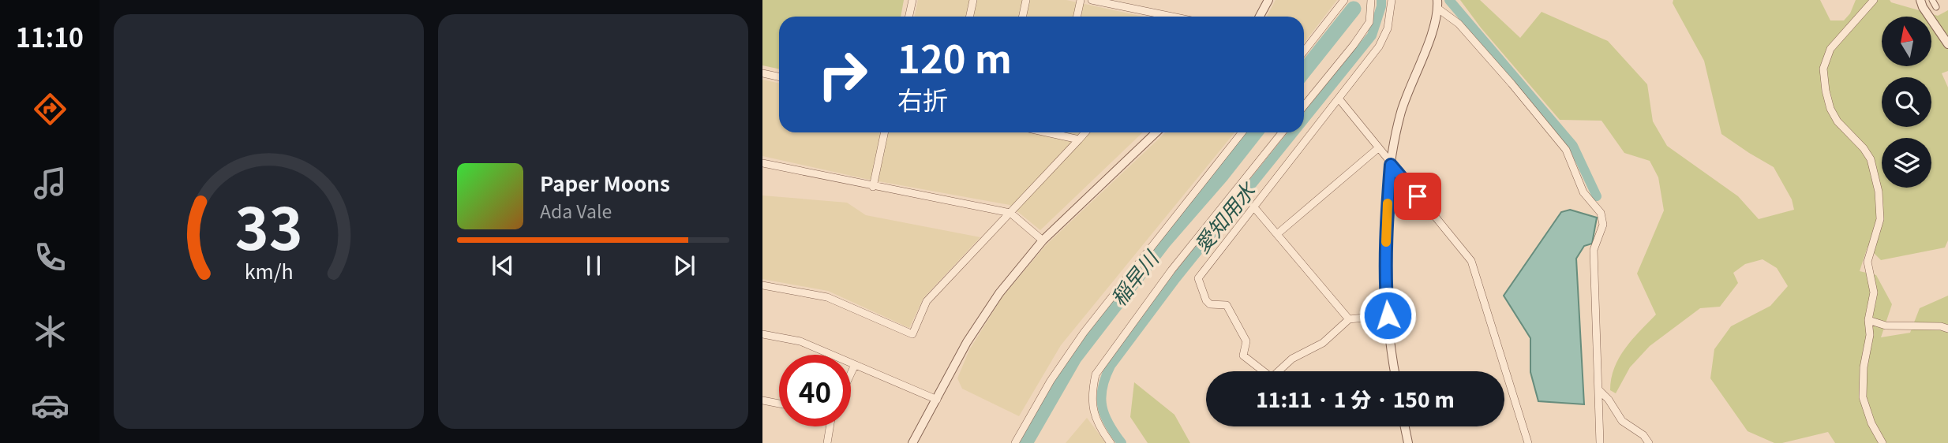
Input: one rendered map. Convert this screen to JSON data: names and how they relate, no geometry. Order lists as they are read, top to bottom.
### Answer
{
  "water": ["愛知用水", "稲早川"],
  "north": "top",
  "page": {
    "tabs": "11:10",
    "turn": ["120 m", "右折"],
    "song": ["Paper Moons", "Ada Vale"],
    "limit": "40",
    "trip": "11:11 · 1 分 · 150 m",
    "gauge": ["33", "km/h"]
  }
}
